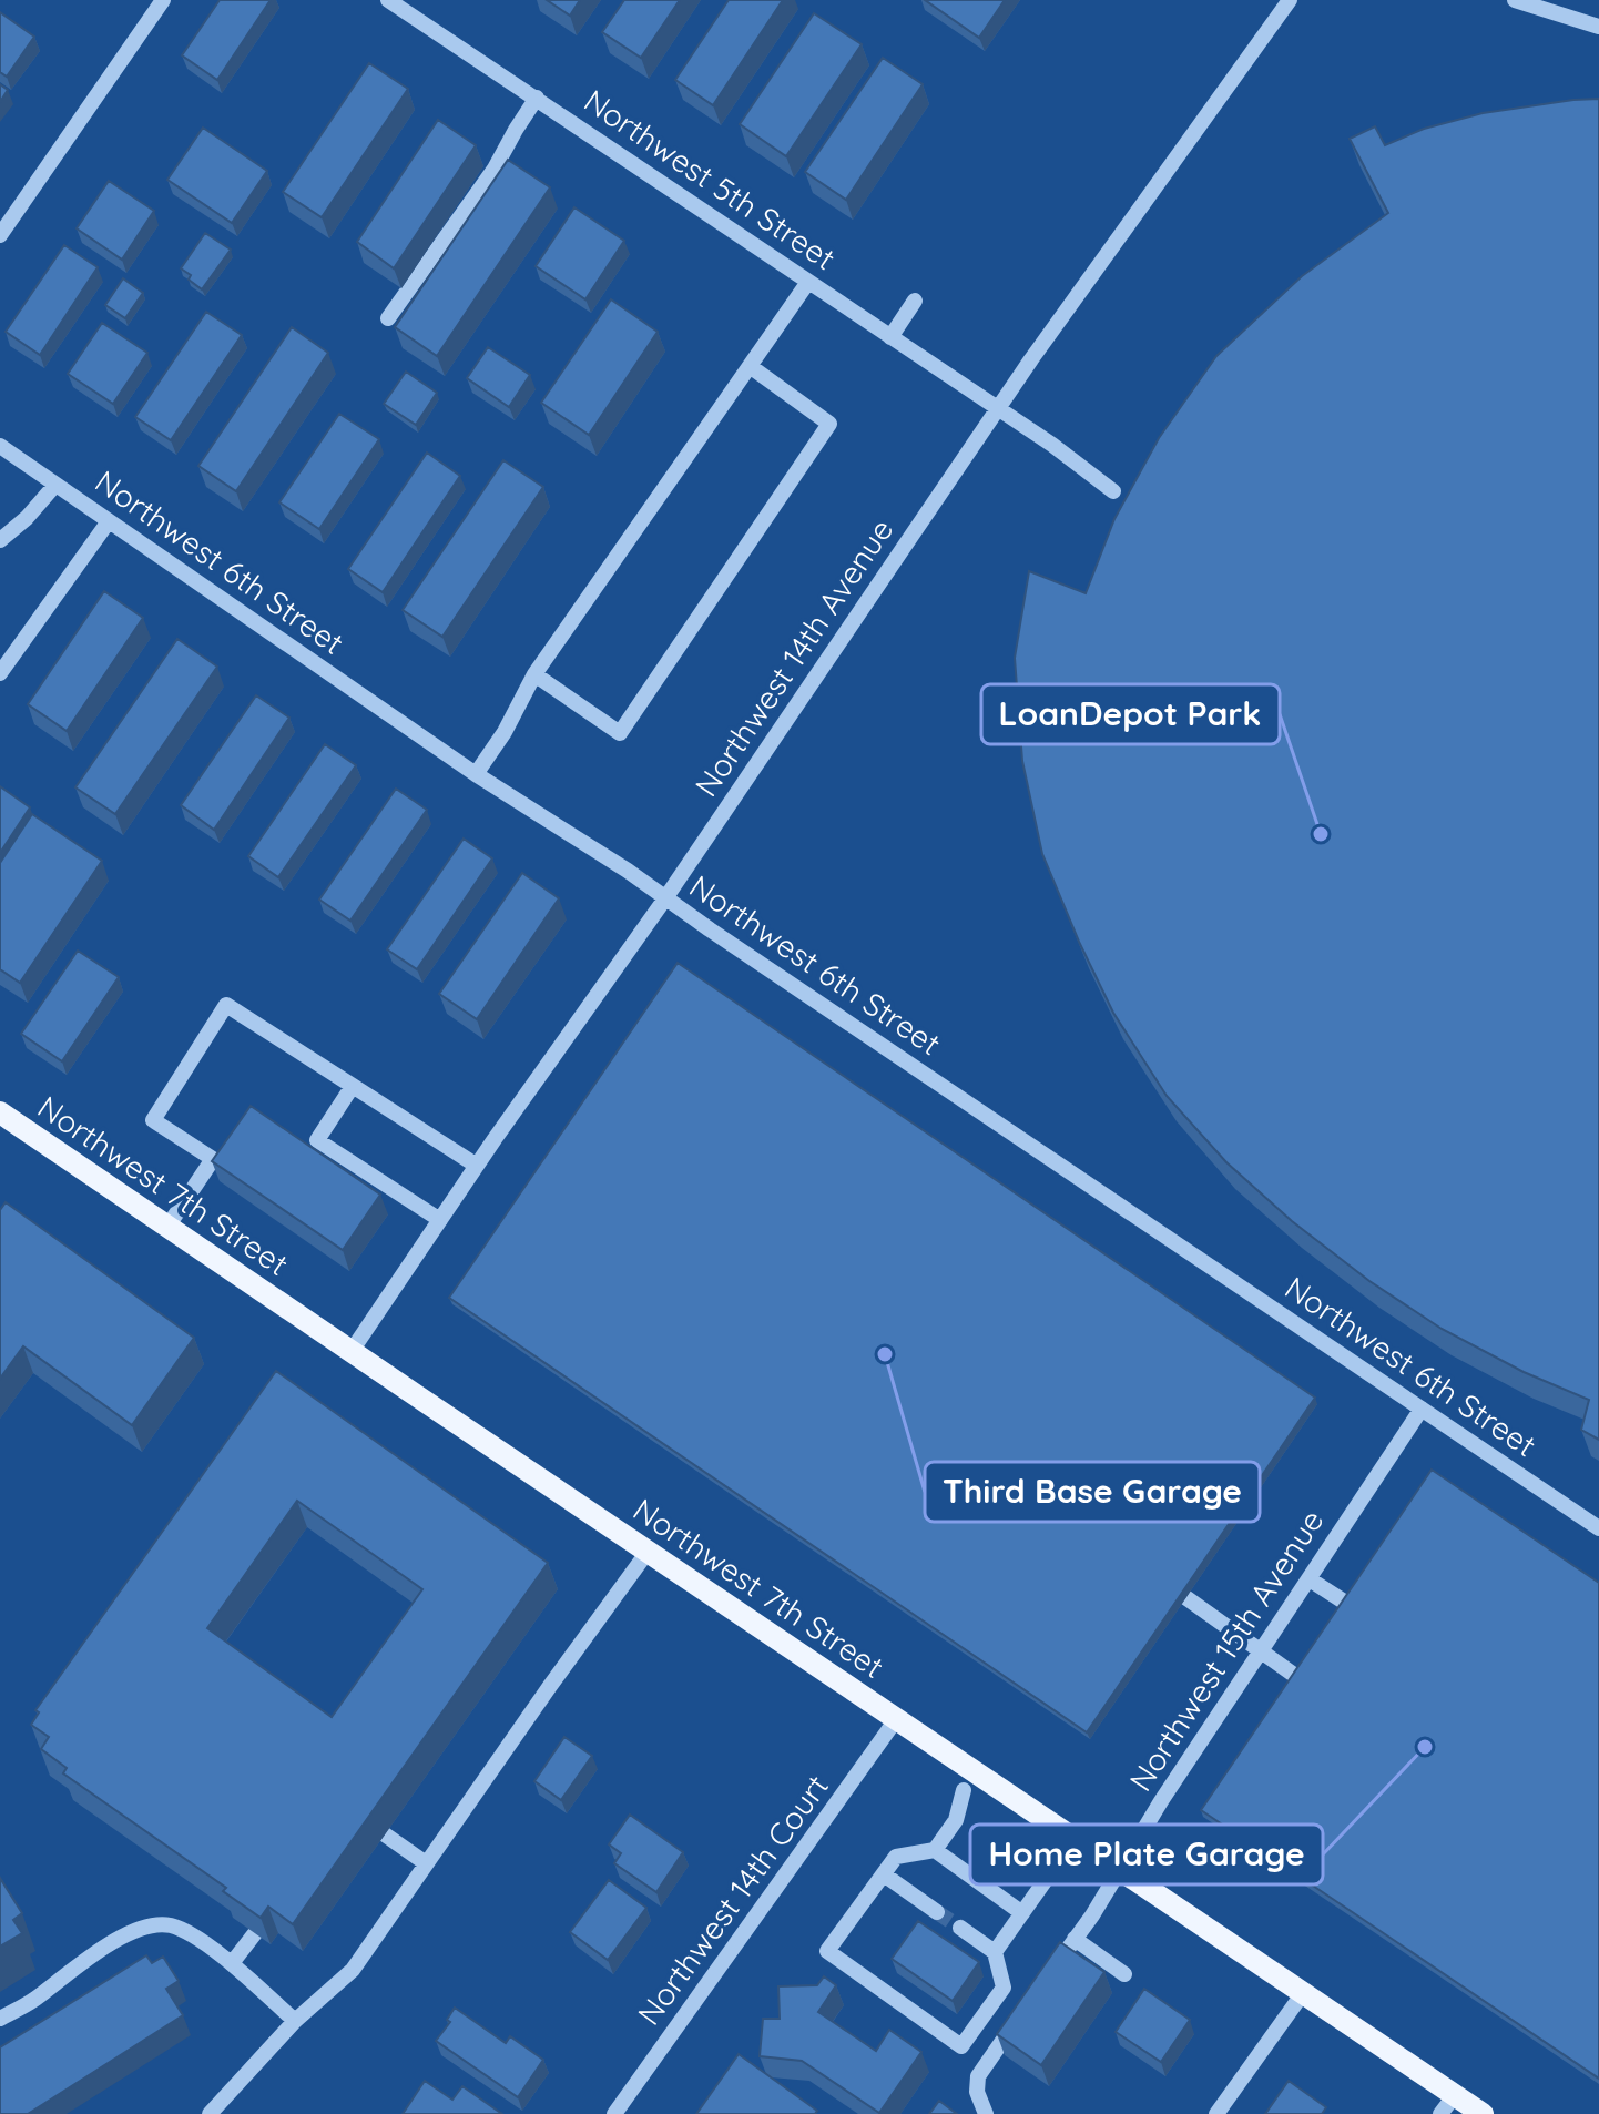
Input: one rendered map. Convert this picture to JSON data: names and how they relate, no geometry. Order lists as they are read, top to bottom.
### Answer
{
  "streets": {
    "main road": ["Northwest 7th Street"],
    "street": [
      "Northwest 5th Street",
      "Northwest 6th Street",
      "Northwest 14th Avenue",
      "Northwest 15th Avenue",
      "Northwest 14th Court"
    ]
  },
  "crossings": [
    ["Northwest 5th Street", "Northwest 14th Avenue"],
    ["Northwest 6th Street", "Northwest 14th Avenue"],
    ["Northwest 6th Street", "Northwest 15th Avenue"],
    ["Northwest 14th Avenue", "Northwest 7th Street"],
    ["Northwest 7th Street", "Northwest 15th Avenue"],
    ["Northwest 7th Street", "Northwest 14th Court"]
  ],
  "places": ["LoanDepot Park", "Third Base Garage", "Home Plate Garage"]
}
